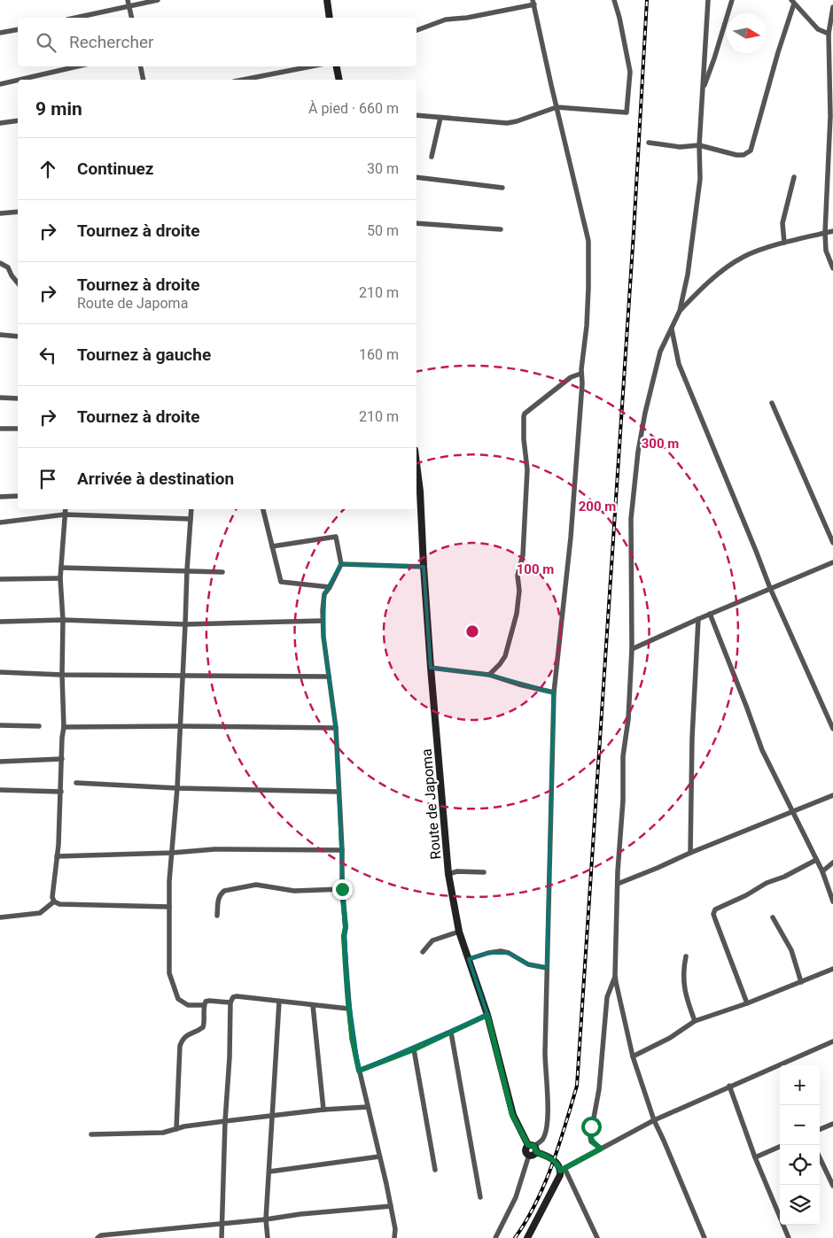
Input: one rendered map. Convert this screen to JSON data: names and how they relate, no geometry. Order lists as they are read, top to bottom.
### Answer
{
  "streets": {
    "street": ["Route de Japoma"]
  },
  "north": "right",
  "page": {
    "search": "Rechercher",
    "heading": ["9 min", "À pied · 660 m"],
    "list": [
      ["Continuez", "30 m"],
      ["Tournez à droite", "50 m"],
      ["Tournez à droite", "Route de Japoma", "210 m"],
      ["Tournez à gauche", "160 m"],
      ["Tournez à droite", "210 m"],
      "Arrivée à destination"
    ],
    "map_buttons": ["+", "−"]
  },
  "rings": ["300 m", "200 m", "100 m"]
}
